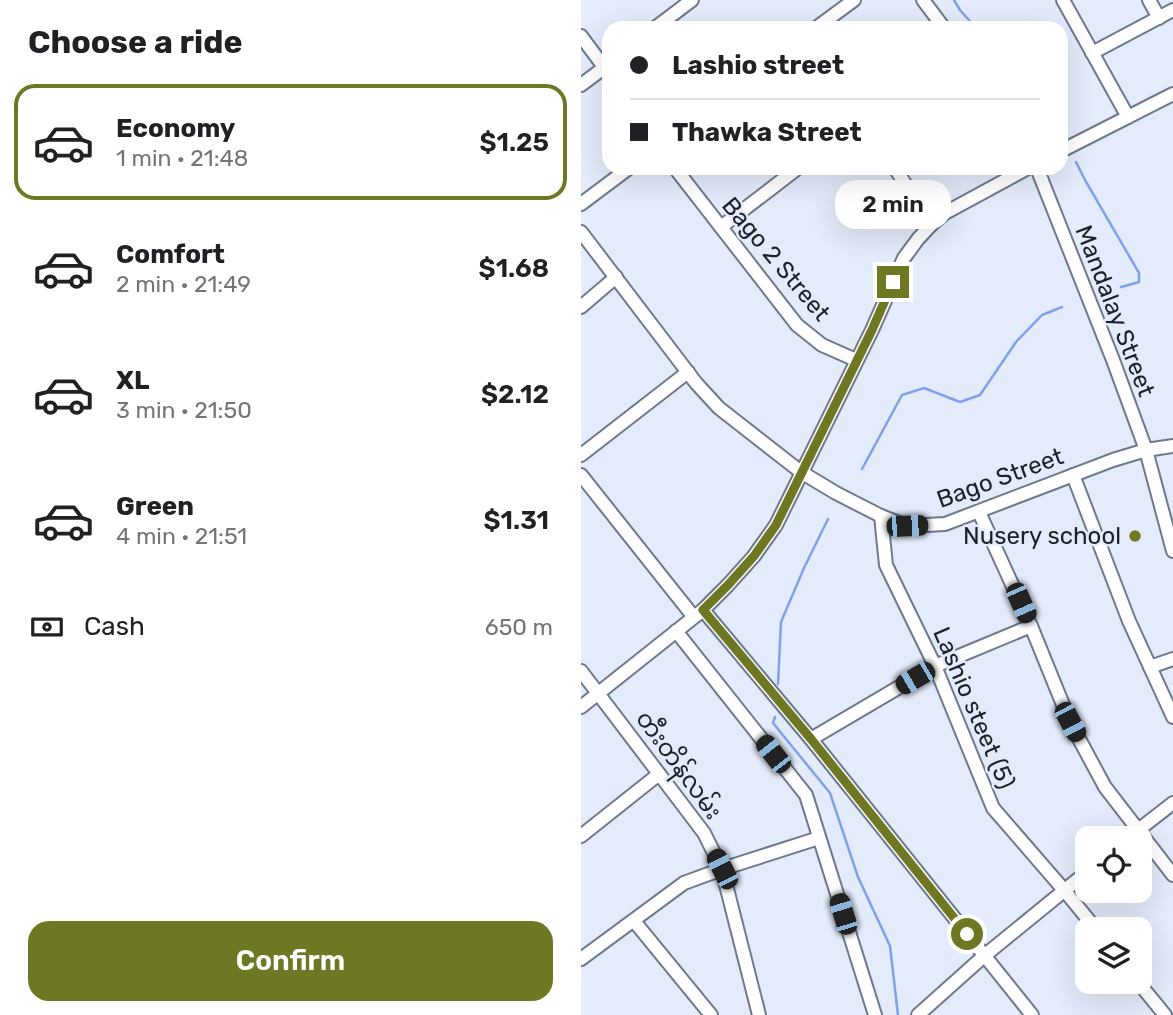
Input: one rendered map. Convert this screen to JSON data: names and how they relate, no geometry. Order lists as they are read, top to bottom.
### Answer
{
  "streets": {
    "street": [
      "Bago 2 Street",
      "Mandalay Street",
      "Bago Street",
      "Lashio steet (5)",
      "တီးတိန်လမ်း"
    ]
  },
  "crossings": [
    ["Mandalay Street", "Bago Street"],
    ["Bago Street", "Lashio steet (5)"]
  ],
  "places": ["Nusery school"],
  "page": {
    "heading": "Choose a ride",
    "banner": ["Lashio street", "Thawka Street"],
    "list": [
      {
        "name": "Economy",
        "note": "1 min · 21:48",
        "value": "$1.25"
      },
      {
        "name": "Comfort",
        "note": "2 min · 21:49",
        "value": "$1.68"
      },
      {
        "name": "XL",
        "note": "3 min · 21:50",
        "value": "$2.12"
      },
      {
        "name": "Green",
        "note": "4 min · 21:51",
        "value": "$1.31"
      }
    ],
    "bubble": "2 min",
    "pay": ["Cash", "650 m"],
    "buttons": "Confirm"
  }
}
